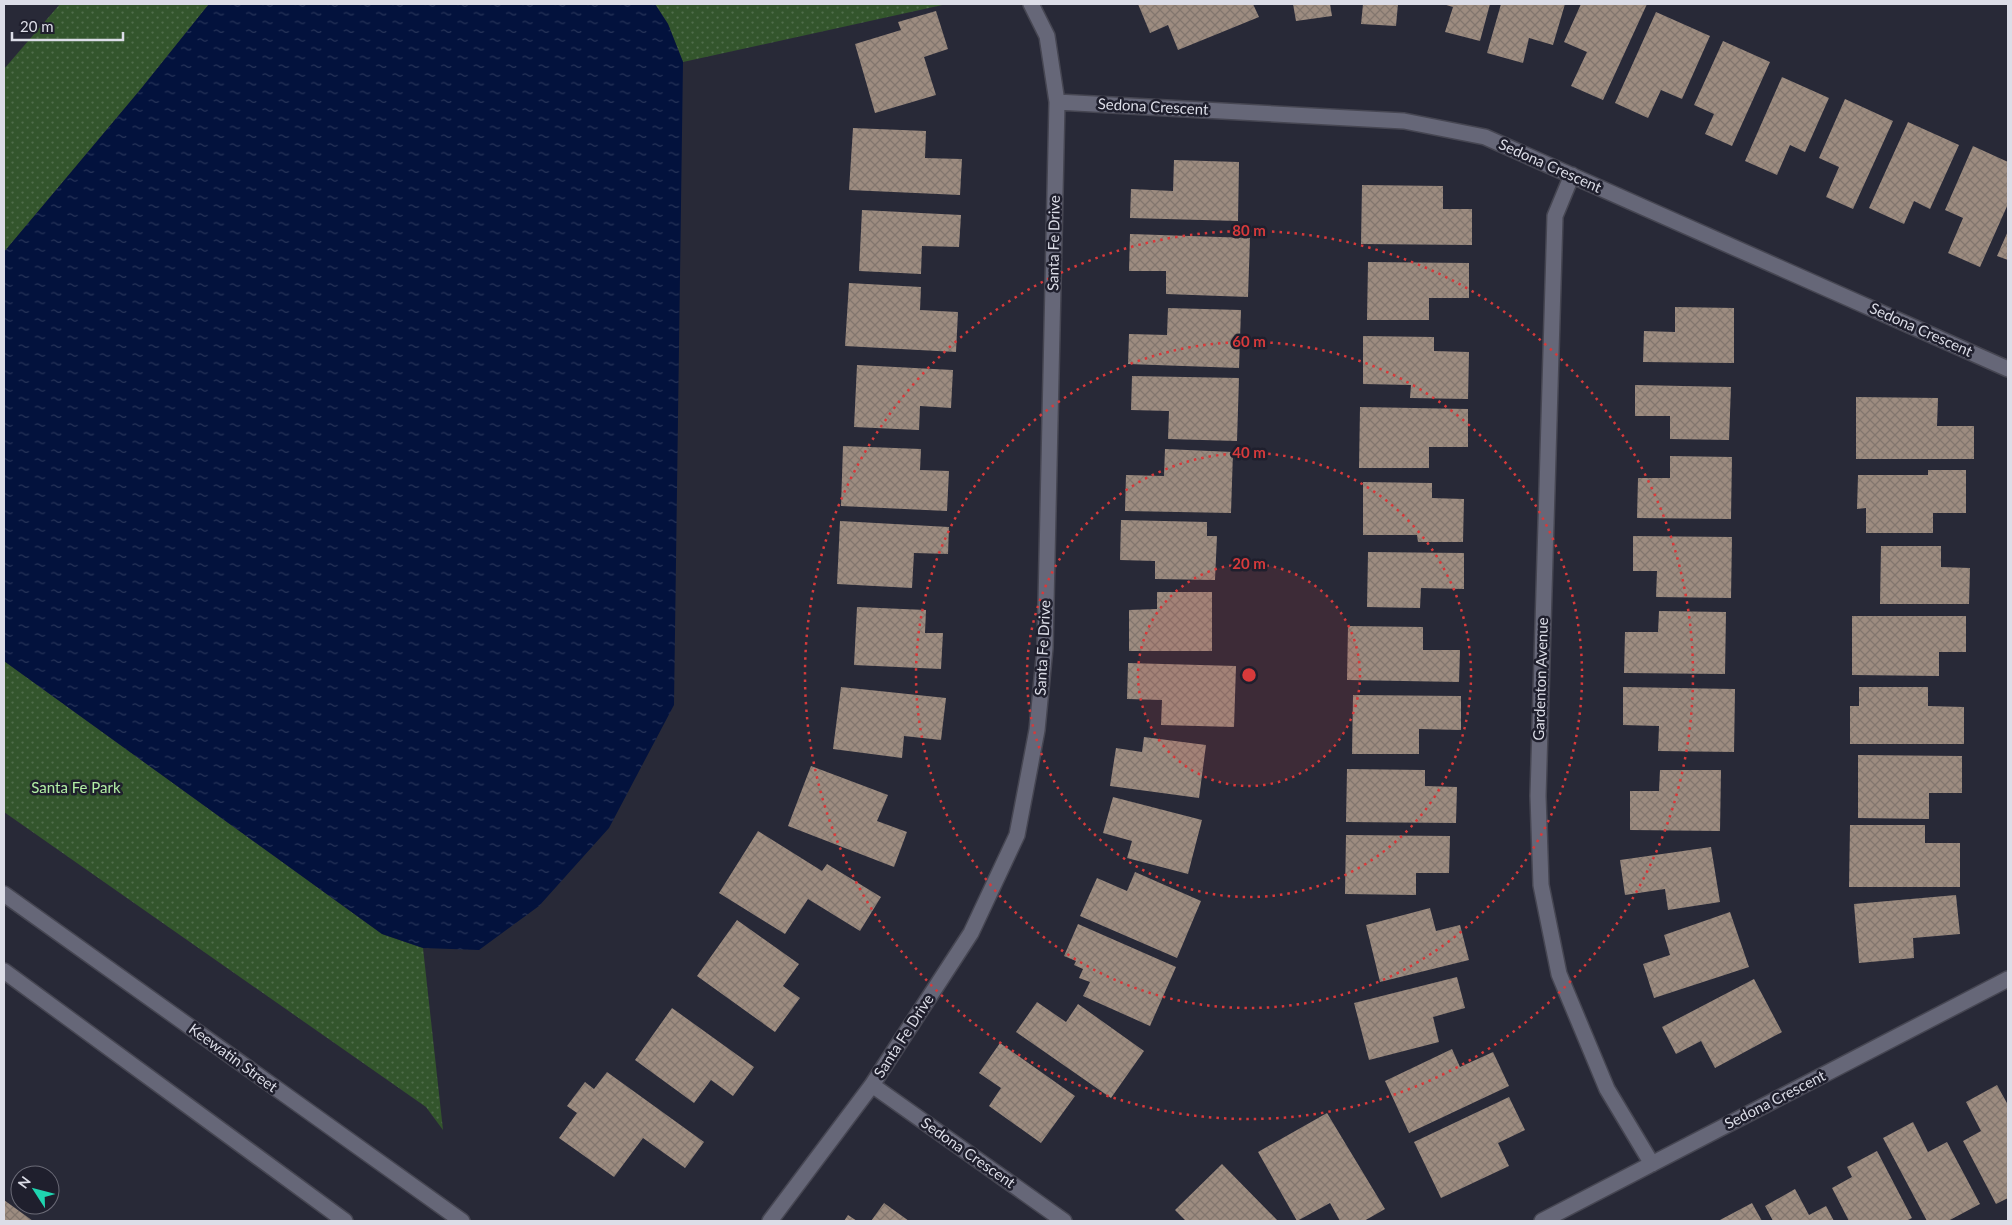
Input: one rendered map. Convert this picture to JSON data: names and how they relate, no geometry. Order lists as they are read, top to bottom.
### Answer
{
  "streets": {
    "street": [
      "Sedona Crescent",
      "Santa Fe Drive",
      "Gardenton Avenue",
      "Keewatin Street"
    ]
  },
  "crossings": [
    ["Sedona Crescent", "Santa Fe Drive"],
    ["Sedona Crescent", "Gardenton Avenue"]
  ],
  "parks": ["Santa Fe Park"],
  "scale_bar": "20 m",
  "north": "top left",
  "rings": [
    "80 m",
    "60 m",
    "40 m",
    "20 m"
  ]
}
